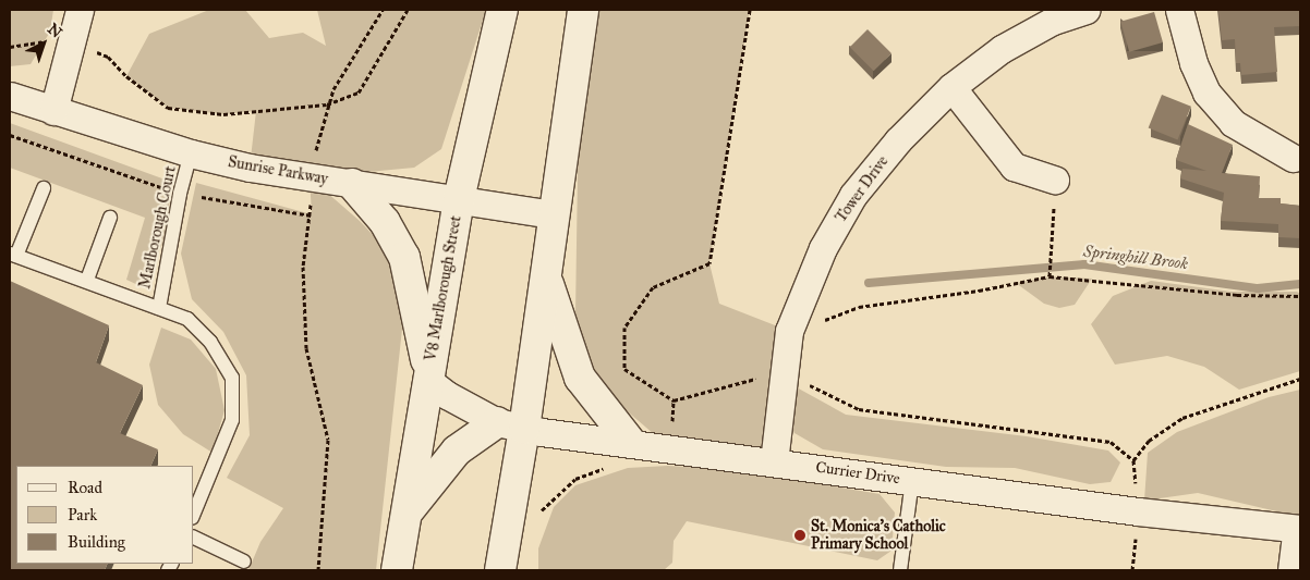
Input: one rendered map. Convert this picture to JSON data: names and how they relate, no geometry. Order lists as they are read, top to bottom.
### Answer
{
  "streets": {
    "main road": ["V8 Marlborough Street"],
    "street": ["Sunrise Parkway", "Tower Drive", "Currier Drive"],
    "lane": ["Marlborough Court"]
  },
  "crossings": [
    ["Sunrise Parkway", "Marlborough Court"],
    ["Sunrise Parkway", "V8 Marlborough Street"],
    ["Tower Drive", "Currier Drive"],
    ["V8 Marlborough Street", "Currier Drive"]
  ],
  "water": ["Springhill Brook"],
  "places": ["St. Monica's Catholic Primary School"],
  "legend": ["Road", "Park", "Building"],
  "north": "top right"
}
